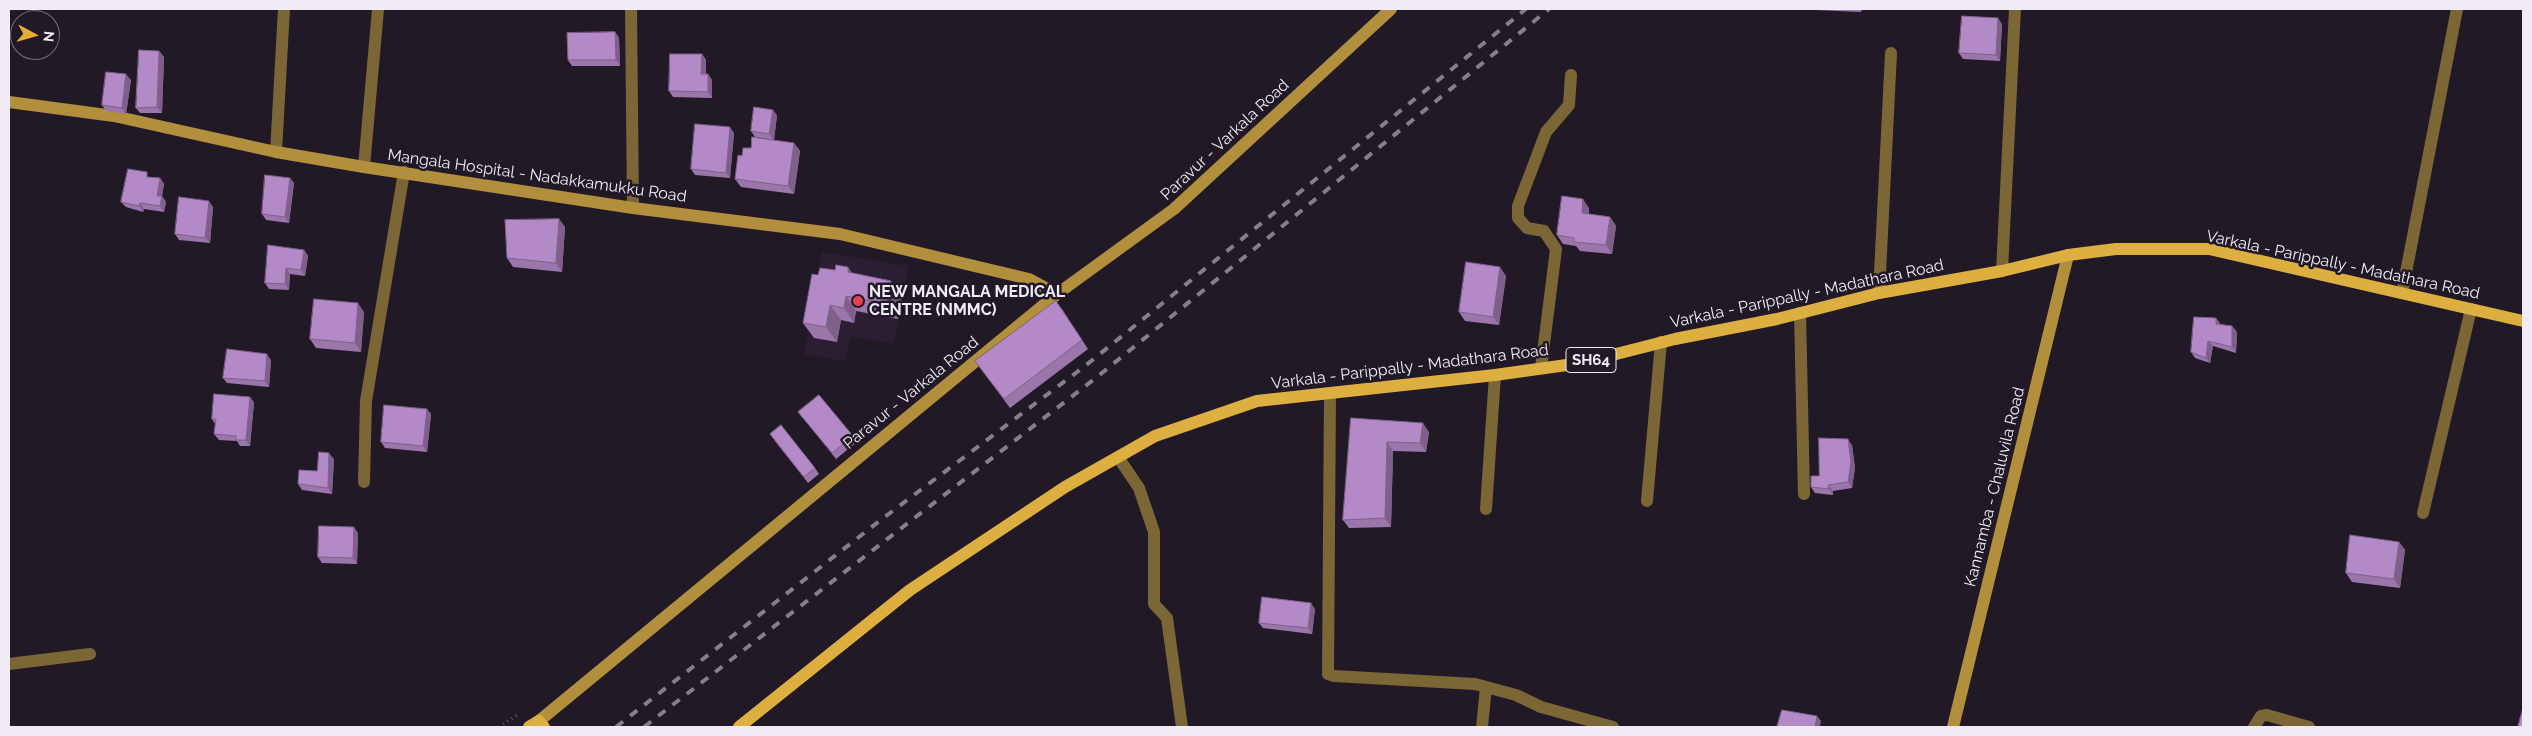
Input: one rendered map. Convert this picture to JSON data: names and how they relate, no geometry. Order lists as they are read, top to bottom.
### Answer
{
  "streets": {
    "main road": [
      "Paravur - Varkala Road",
      "Mangala Hospital - Nadakkamukku Road",
      "Varkala - Parippally - Madathara Road",
      "SH64",
      "Kannamba - Chaluvila Road"
    ]
  },
  "crossings": [
    ["Paravur - Varkala Road", "Mangala Hospital - Nadakkamukku Road"],
    ["Varkala - Parippally - Madathara Road", "Kannamba - Chaluvila Road"]
  ],
  "places": ["NEW MANGALA MEDICAL CENTRE (NMMC)"],
  "north": "right"
}
